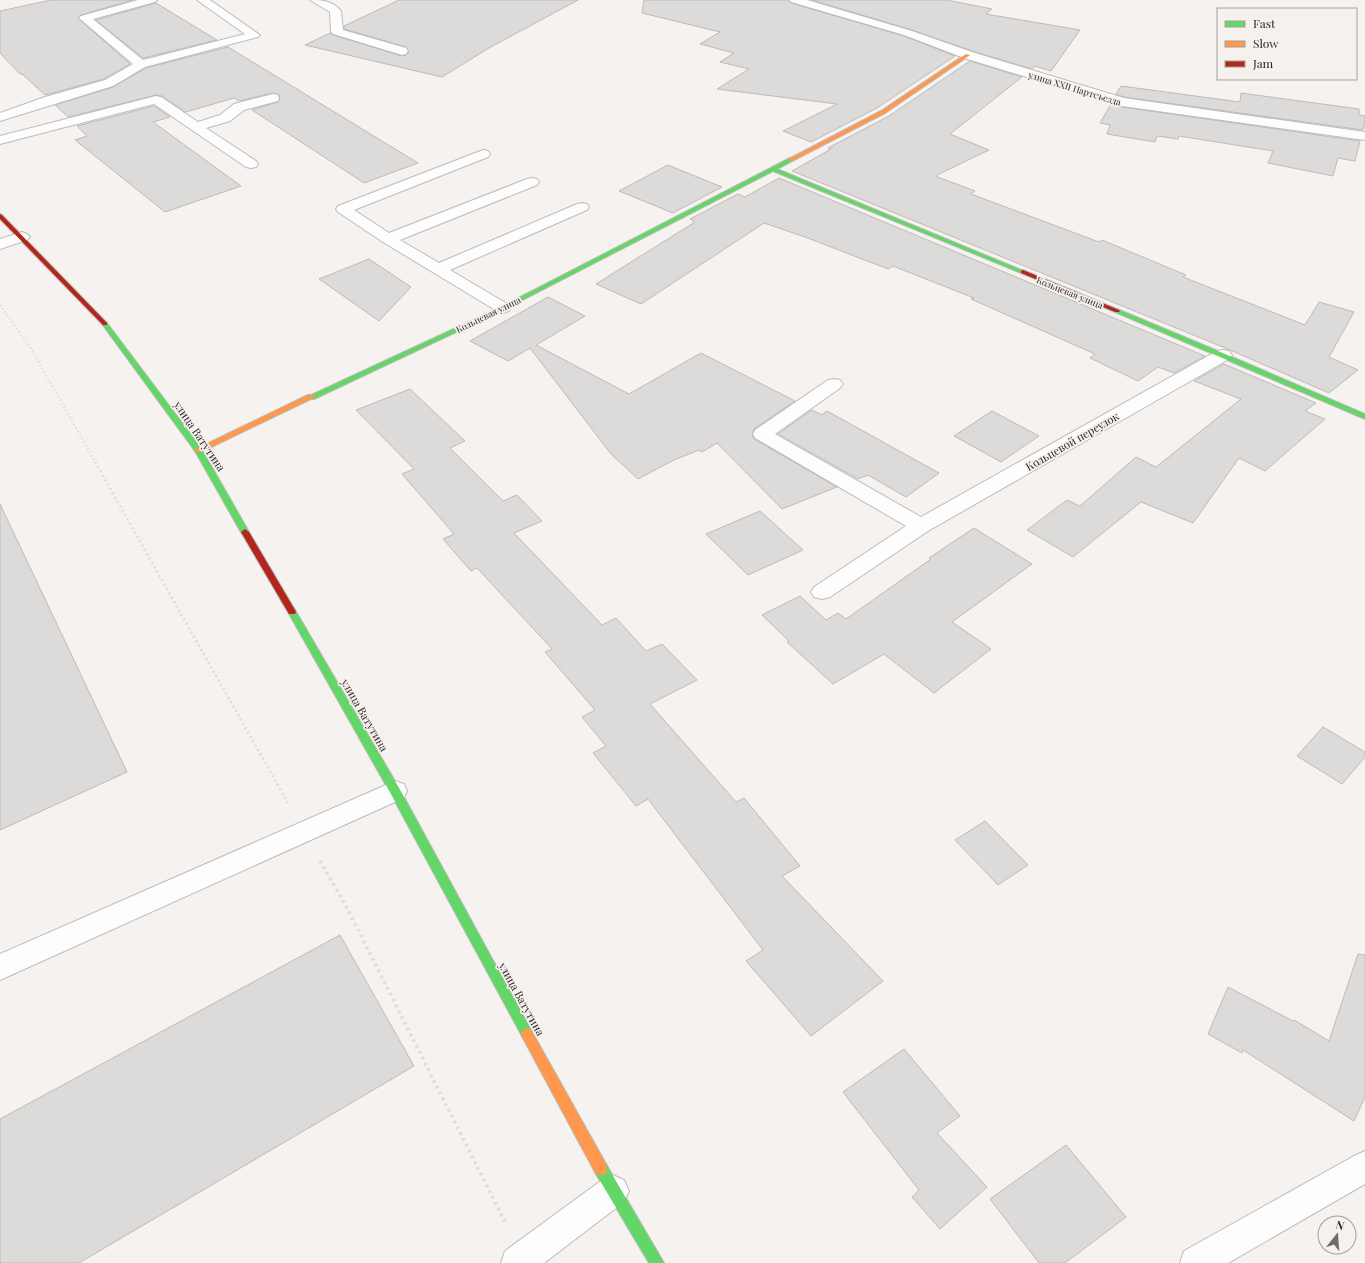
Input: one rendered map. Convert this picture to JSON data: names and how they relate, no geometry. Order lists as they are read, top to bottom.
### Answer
{
  "streets": {
    "street": [
      "улица XXII Партсъезда",
      "Кольцевая улица",
      "улица Ватутина",
      "Кольцевой переулок"
    ]
  },
  "crossings": [
    ["улица XXII Партсъезда", "Кольцевая улица"],
    ["Кольцевая улица", "улица Ватутина"],
    ["Кольцевая улица", "Кольцевой переулок"]
  ],
  "legend": ["Fast", "Slow", "Jam"],
  "north": "top"
}
